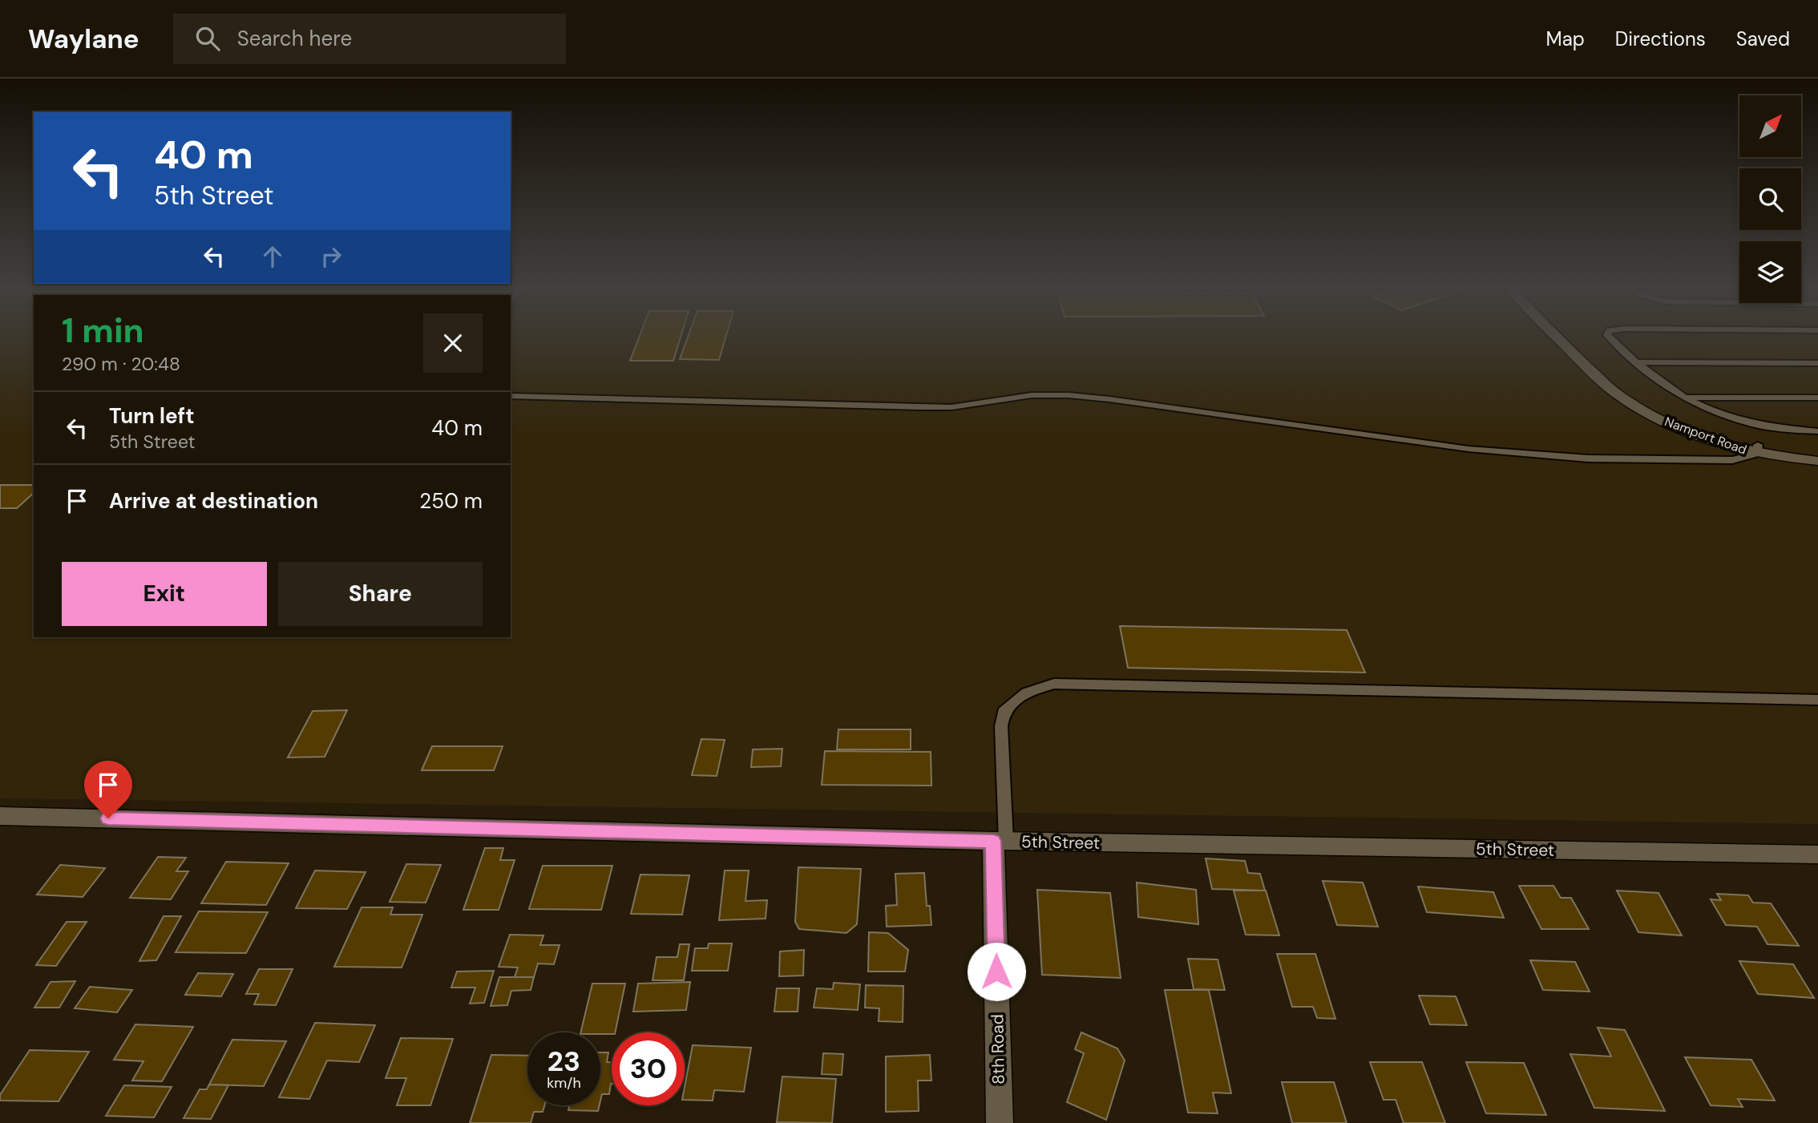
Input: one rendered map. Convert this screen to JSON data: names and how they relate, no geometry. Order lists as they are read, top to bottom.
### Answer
{
  "streets": {
    "street": ["Namport Road", "5th Street", "8th Road"]
  },
  "crossings": [
    ["5th Street", "8th Road"]
  ],
  "north": "top right",
  "page": {
    "header": "Waylane",
    "search": "Search here",
    "nav": ["Map", "Directions", "Saved"],
    "turn": ["40 m", "5th Street"],
    "heading": ["1 min", "290 m · 20:48"],
    "list": [
      {
        "name": "Turn left",
        "note": "5th Street",
        "value": "40 m"
      },
      {
        "name": "Arrive at destination",
        "value": "250 m"
      }
    ],
    "buttons": ["Exit", "Share"],
    "speed": "23 km/h",
    "limit": "30"
  }
}
